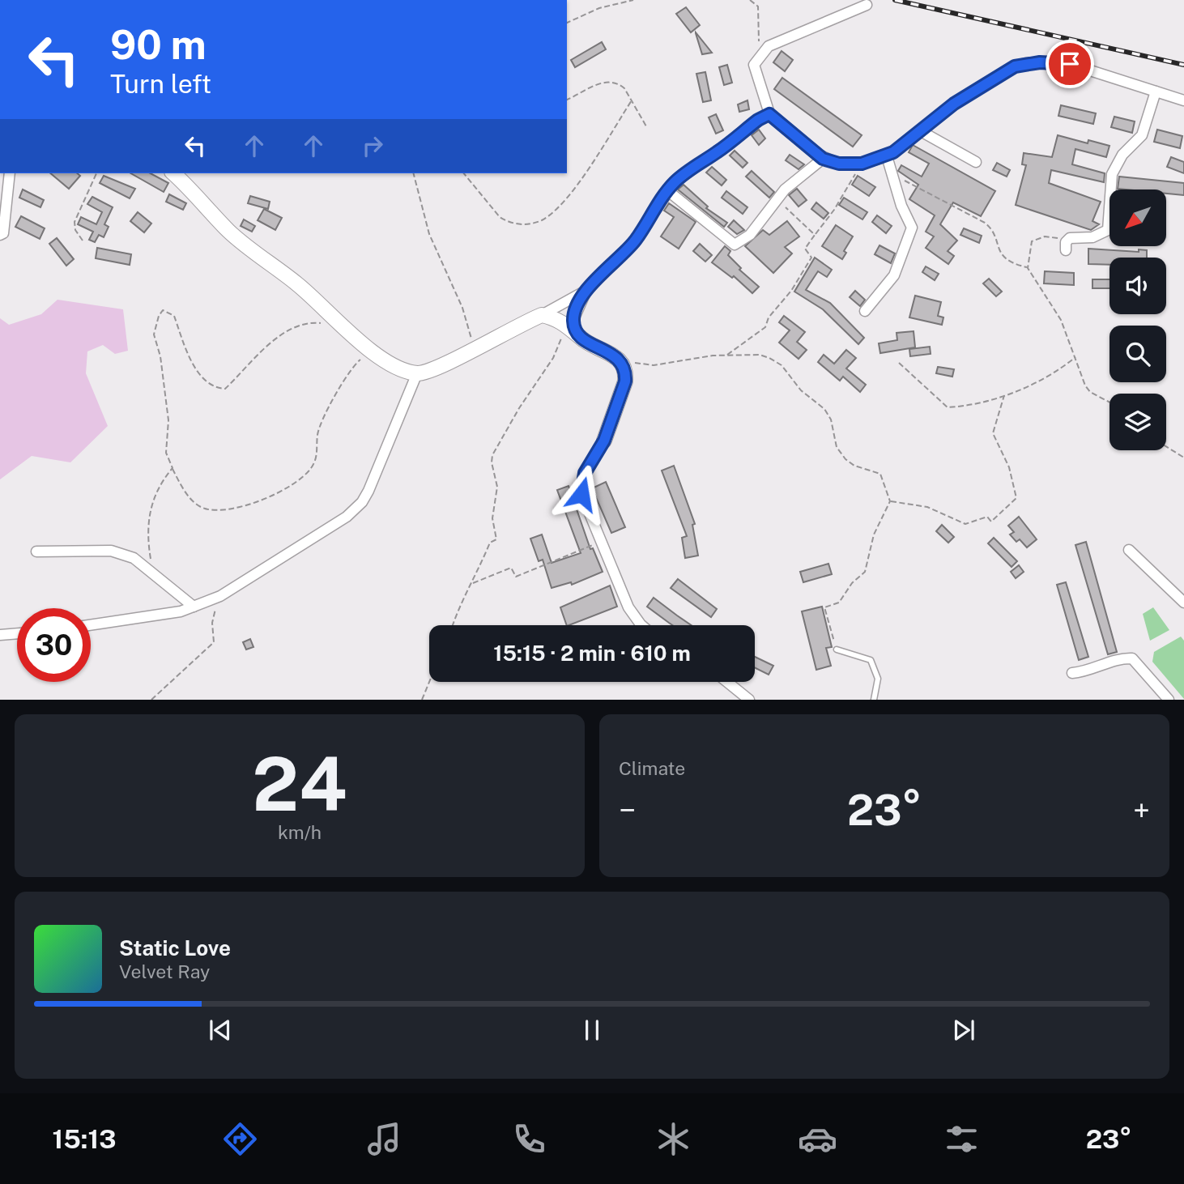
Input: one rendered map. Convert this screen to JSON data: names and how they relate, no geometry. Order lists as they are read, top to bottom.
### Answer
{
  "north": "bottom left",
  "page": {
    "turn": ["90 m", "Turn left"],
    "limit": "30",
    "trip": "15:15 · 2 min · 610 m",
    "tile": [
      ["24", "km/h"],
      "Climate"
    ],
    "heat": ["−", "23°", "+"],
    "song": ["Static Love", "Velvet Ray"],
    "tabs": ["15:13", "23°"]
  }
}
